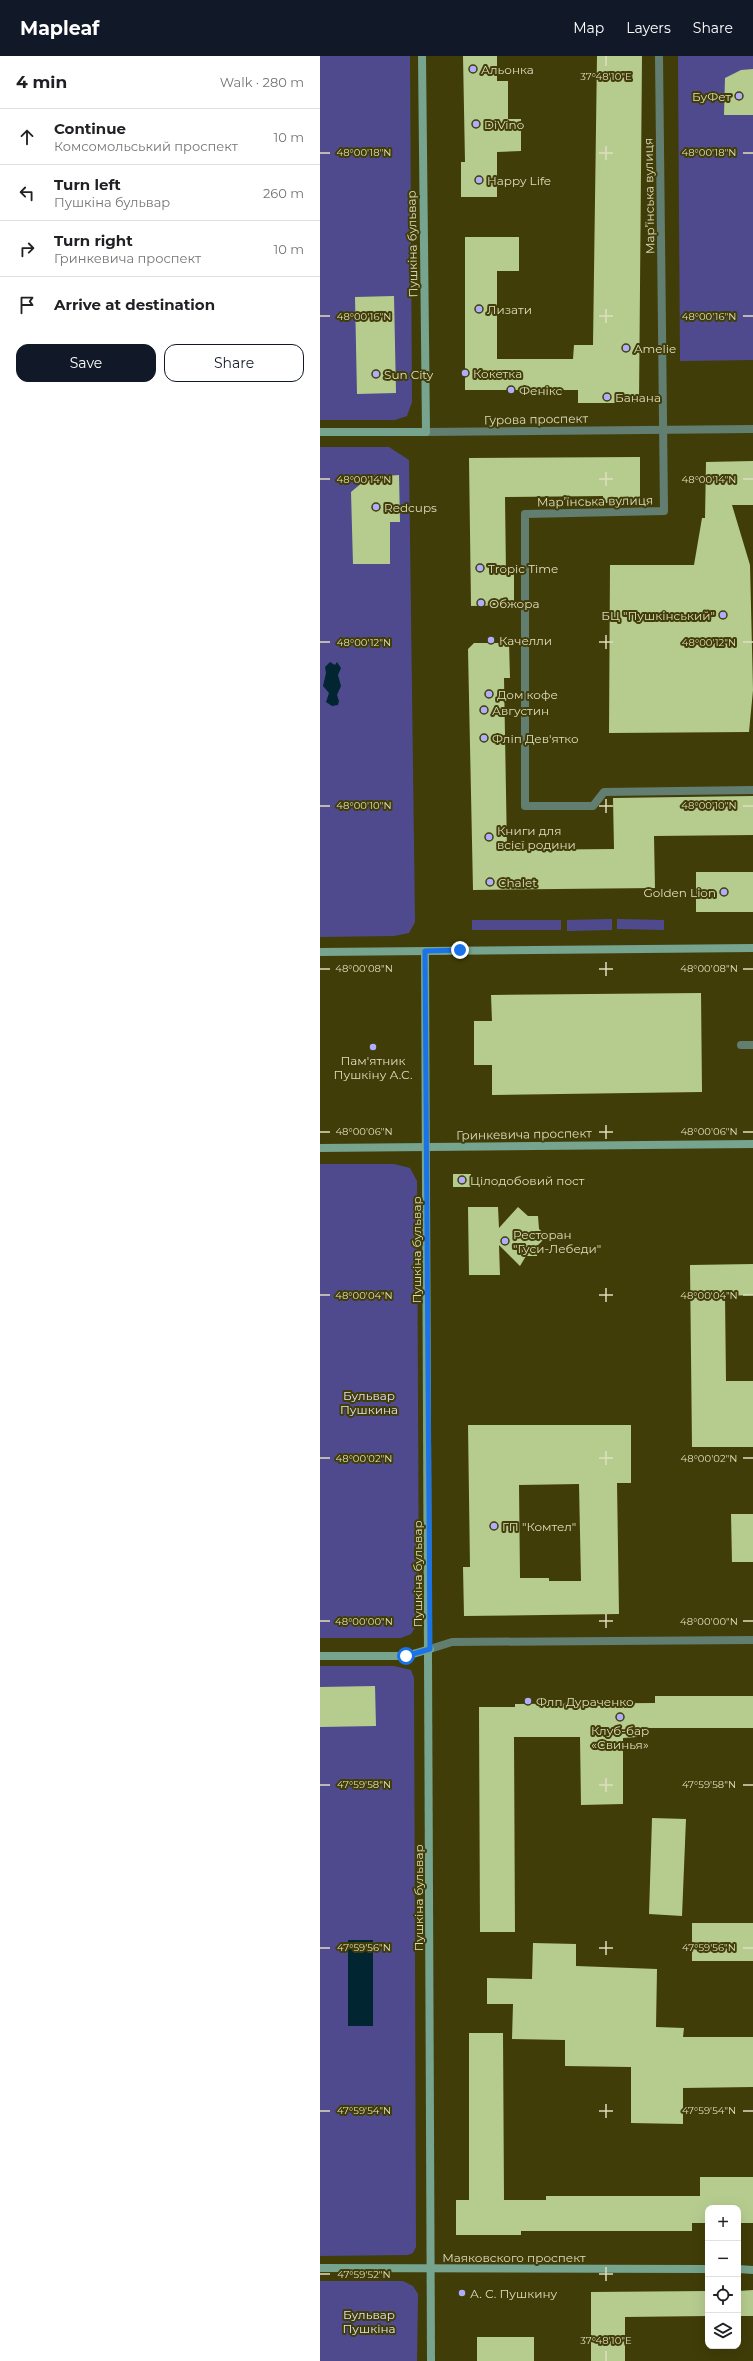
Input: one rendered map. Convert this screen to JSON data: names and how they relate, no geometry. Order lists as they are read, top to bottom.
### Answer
{
  "streets": {
    "street": [
      "Мар’їнська вулиця",
      "Пушкіна бульвар",
      "Гурова проспект",
      "Гринкевича проспект",
      "Маяковского проспект"
    ]
  },
  "crossings": [
    ["Мар’їнська вулиця", "Гурова проспект"],
    ["Пушкіна бульвар", "Гурова проспект"],
    ["Пушкіна бульвар", "Гринкевича проспект"],
    ["Пушкіна бульвар", "Маяковского проспект"]
  ],
  "parks": ["Бульвар Пушкина", "Бульвар Пушкіна"],
  "places": [
    "Альонка",
    "БуФет",
    "DiVino",
    "Happy Life",
    "Лизати",
    "Amelie",
    "Кокетка",
    "Sun City",
    "Фенiкс",
    "Банана",
    "Redcups",
    "Tropic Time",
    "Обжора",
    "БЦ \"Пушкінський\"",
    "Качелли",
    "Дом кофе",
    "Августин",
    "Фліп Дев'ятко",
    "Книги для всієї родини",
    "Chalet",
    "Golden Lion",
    "Пам'ятник Пушкіну А.С.",
    "Цілодобовий пост",
    "Ресторан \"Гуси-Лебеди\"",
    "ГП \"Комтел\"",
    "Флп Дураченко",
    "Клуб-бар «Свинья»",
    "А. С. Пушкину"
  ],
  "page": {
    "header": "Mapleaf",
    "nav": ["Map", "Layers", "Share"],
    "heading": ["4 min", "Walk · 280 m"],
    "list": [
      ["Continue", "Комсомольський проспект", "10 m"],
      ["Turn left", "Пушкіна бульвар", "260 m"],
      ["Turn right", "Гринкевича проспект", "10 m"],
      "Arrive at destination"
    ],
    "buttons": ["Save", "Share"],
    "map_buttons": ["+", "−"]
  },
  "coordinates": [
    "37°48'10\"E",
    "48°00'18\"N",
    "48°00'16\"N",
    "48°00'14\"N",
    "48°00'12\"N",
    "48°00'10\"N",
    "48°00'08\"N",
    "48°00'06\"N",
    "48°00'04\"N",
    "48°00'02\"N",
    "48°00'00\"N",
    "47°59'58\"N",
    "47°59'56\"N",
    "47°59'54\"N",
    "47°59'52\"N"
  ]
}
